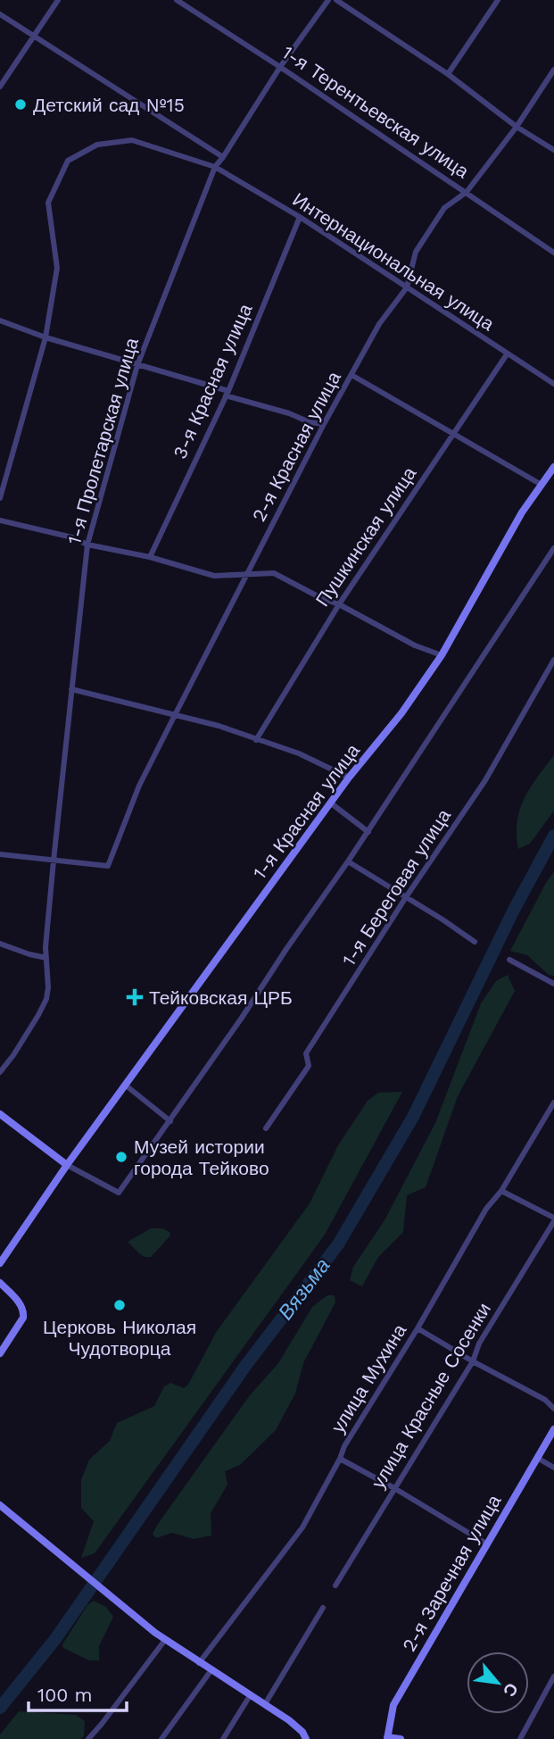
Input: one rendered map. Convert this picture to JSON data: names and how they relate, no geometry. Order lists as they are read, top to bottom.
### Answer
{
  "streets": {
    "main road": ["1-я Красная улица", "2-я Заречная улица"],
    "street": [
      "1-я Терентьевская улица",
      "Интернациональная улица",
      "3-я Красная улица",
      "1-я Пролетарская улица",
      "2-я Красная улица",
      "Пушкинская улица",
      "1-я Береговая улица",
      "улица Мухина",
      "улица Красные Сосенки"
    ]
  },
  "crossings": [
    ["1-я Терентьевская улица", "1-я Пролетарская улица"],
    ["1-я Терентьевская улица", "2-я Красная улица"],
    ["Интернациональная улица", "3-я Красная улица"],
    ["Интернациональная улица", "1-я Пролетарская улица"],
    ["Интернациональная улица", "2-я Красная улица"],
    ["Интернациональная улица", "Пушкинская улица"],
    ["1-я Пролетарская улица", "2-я Красная улица"]
  ],
  "water": ["Вязьма"],
  "places": {
    "other": ["Детский сад №15", "Музей истории города Тейково", "Церковь Николая Чудотворца"],
    "health": ["Тейковская ЦРБ"]
  },
  "scale_bar": "100 m",
  "north": "bottom right"
}
